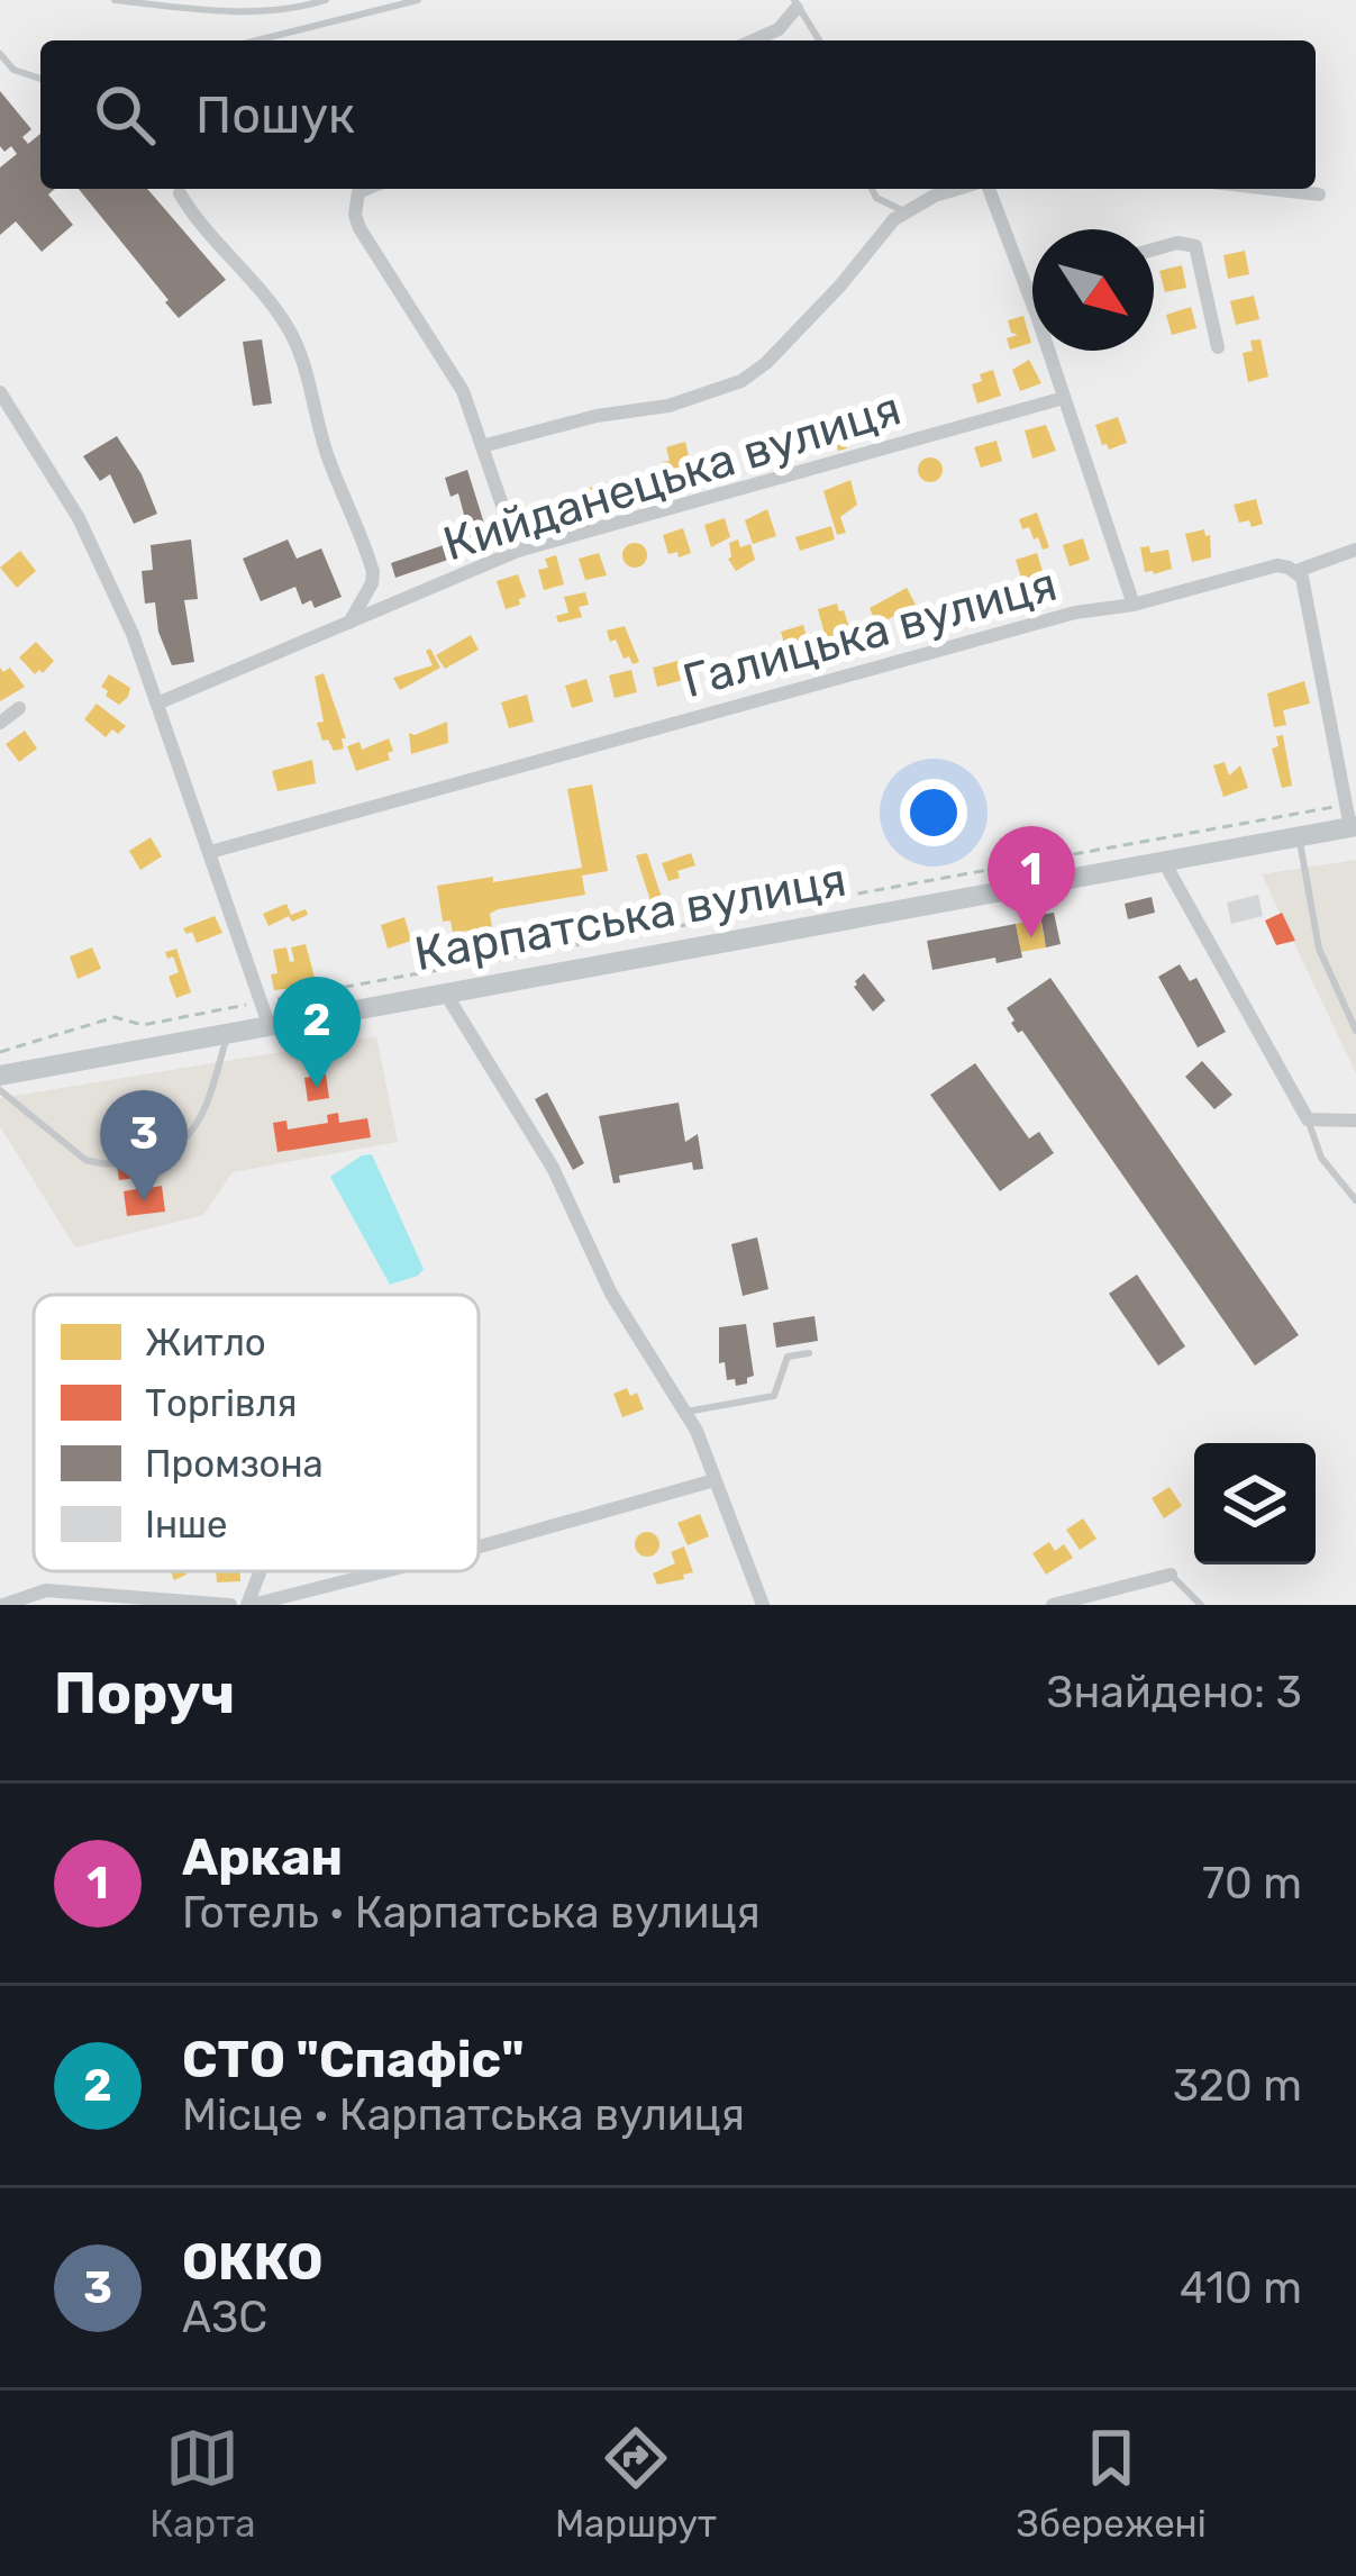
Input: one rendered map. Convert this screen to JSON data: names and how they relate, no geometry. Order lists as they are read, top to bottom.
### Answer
{
  "streets": {
    "main road": ["Карпатська вулиця"],
    "street": ["Кийданецька вулиця", "Галицька вулиця"]
  },
  "legend": [
    "Житло",
    "Торгівля",
    "Промзона",
    "Інше"
  ],
  "north": "bottom right",
  "page": {
    "search": "Пошук",
    "pins": ["1", "2", "3"],
    "heading": ["Поруч", "Знайдено: 3"],
    "list": [
      {
        "mark": "1",
        "name": "Аркан",
        "note": "Готель · Карпатська вулиця",
        "value": "70 m"
      },
      {
        "mark": "2",
        "name": "СТО \"Спафіс\"",
        "note": "Місце · Карпатська вулиця",
        "value": "320 m"
      },
      {
        "mark": "3",
        "name": "ОККО",
        "note": "АЗС",
        "value": "410 m"
      }
    ],
    "nav": ["Карта", "Маршрут", "Збережені"]
  }
}
